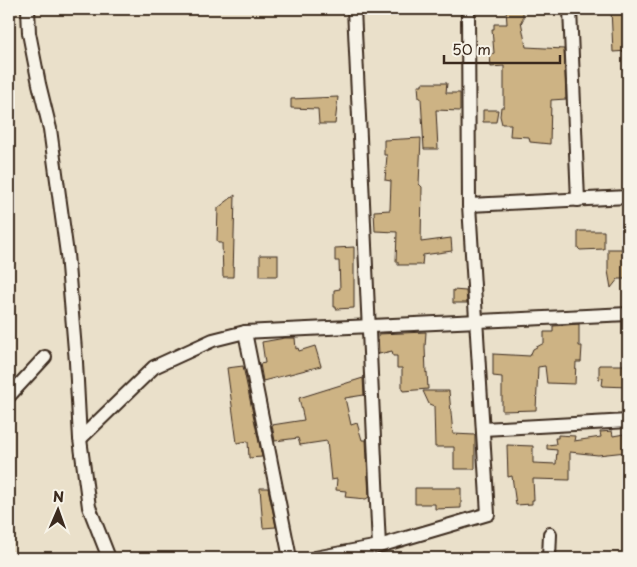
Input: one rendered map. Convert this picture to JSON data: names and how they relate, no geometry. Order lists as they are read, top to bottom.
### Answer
{
  "scale_bar": "50 m",
  "north": "top"
}
